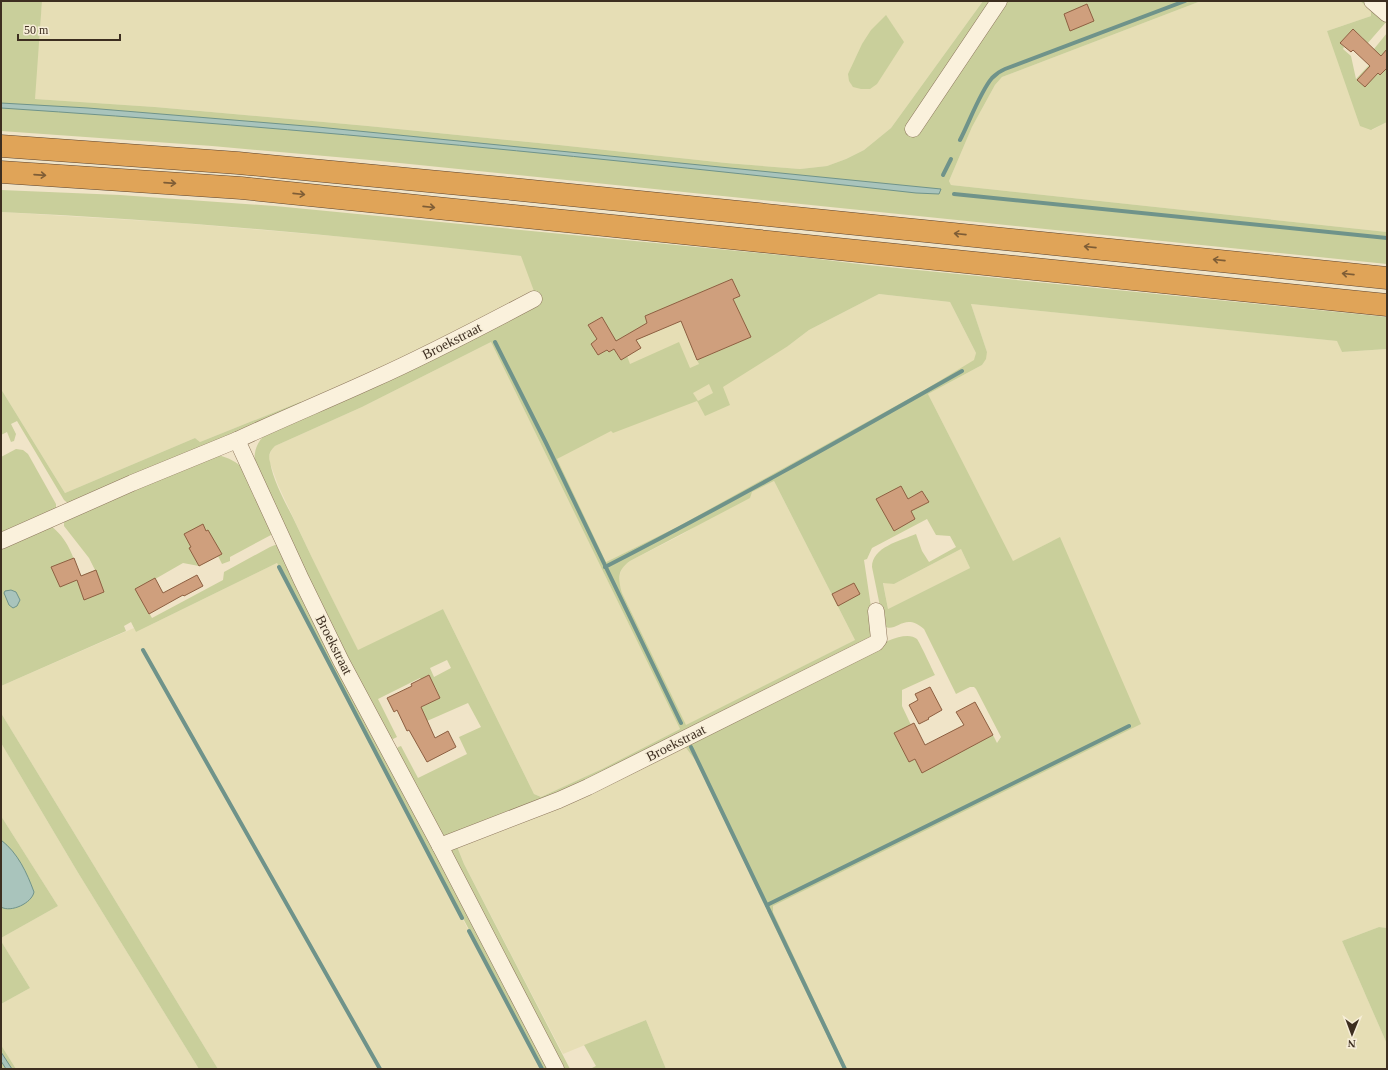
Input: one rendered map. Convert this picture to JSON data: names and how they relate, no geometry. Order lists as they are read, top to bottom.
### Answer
{
  "streets": {
    "street": ["Broekstraat"]
  },
  "scale_bar": "50 m",
  "north": "bottom"
}
